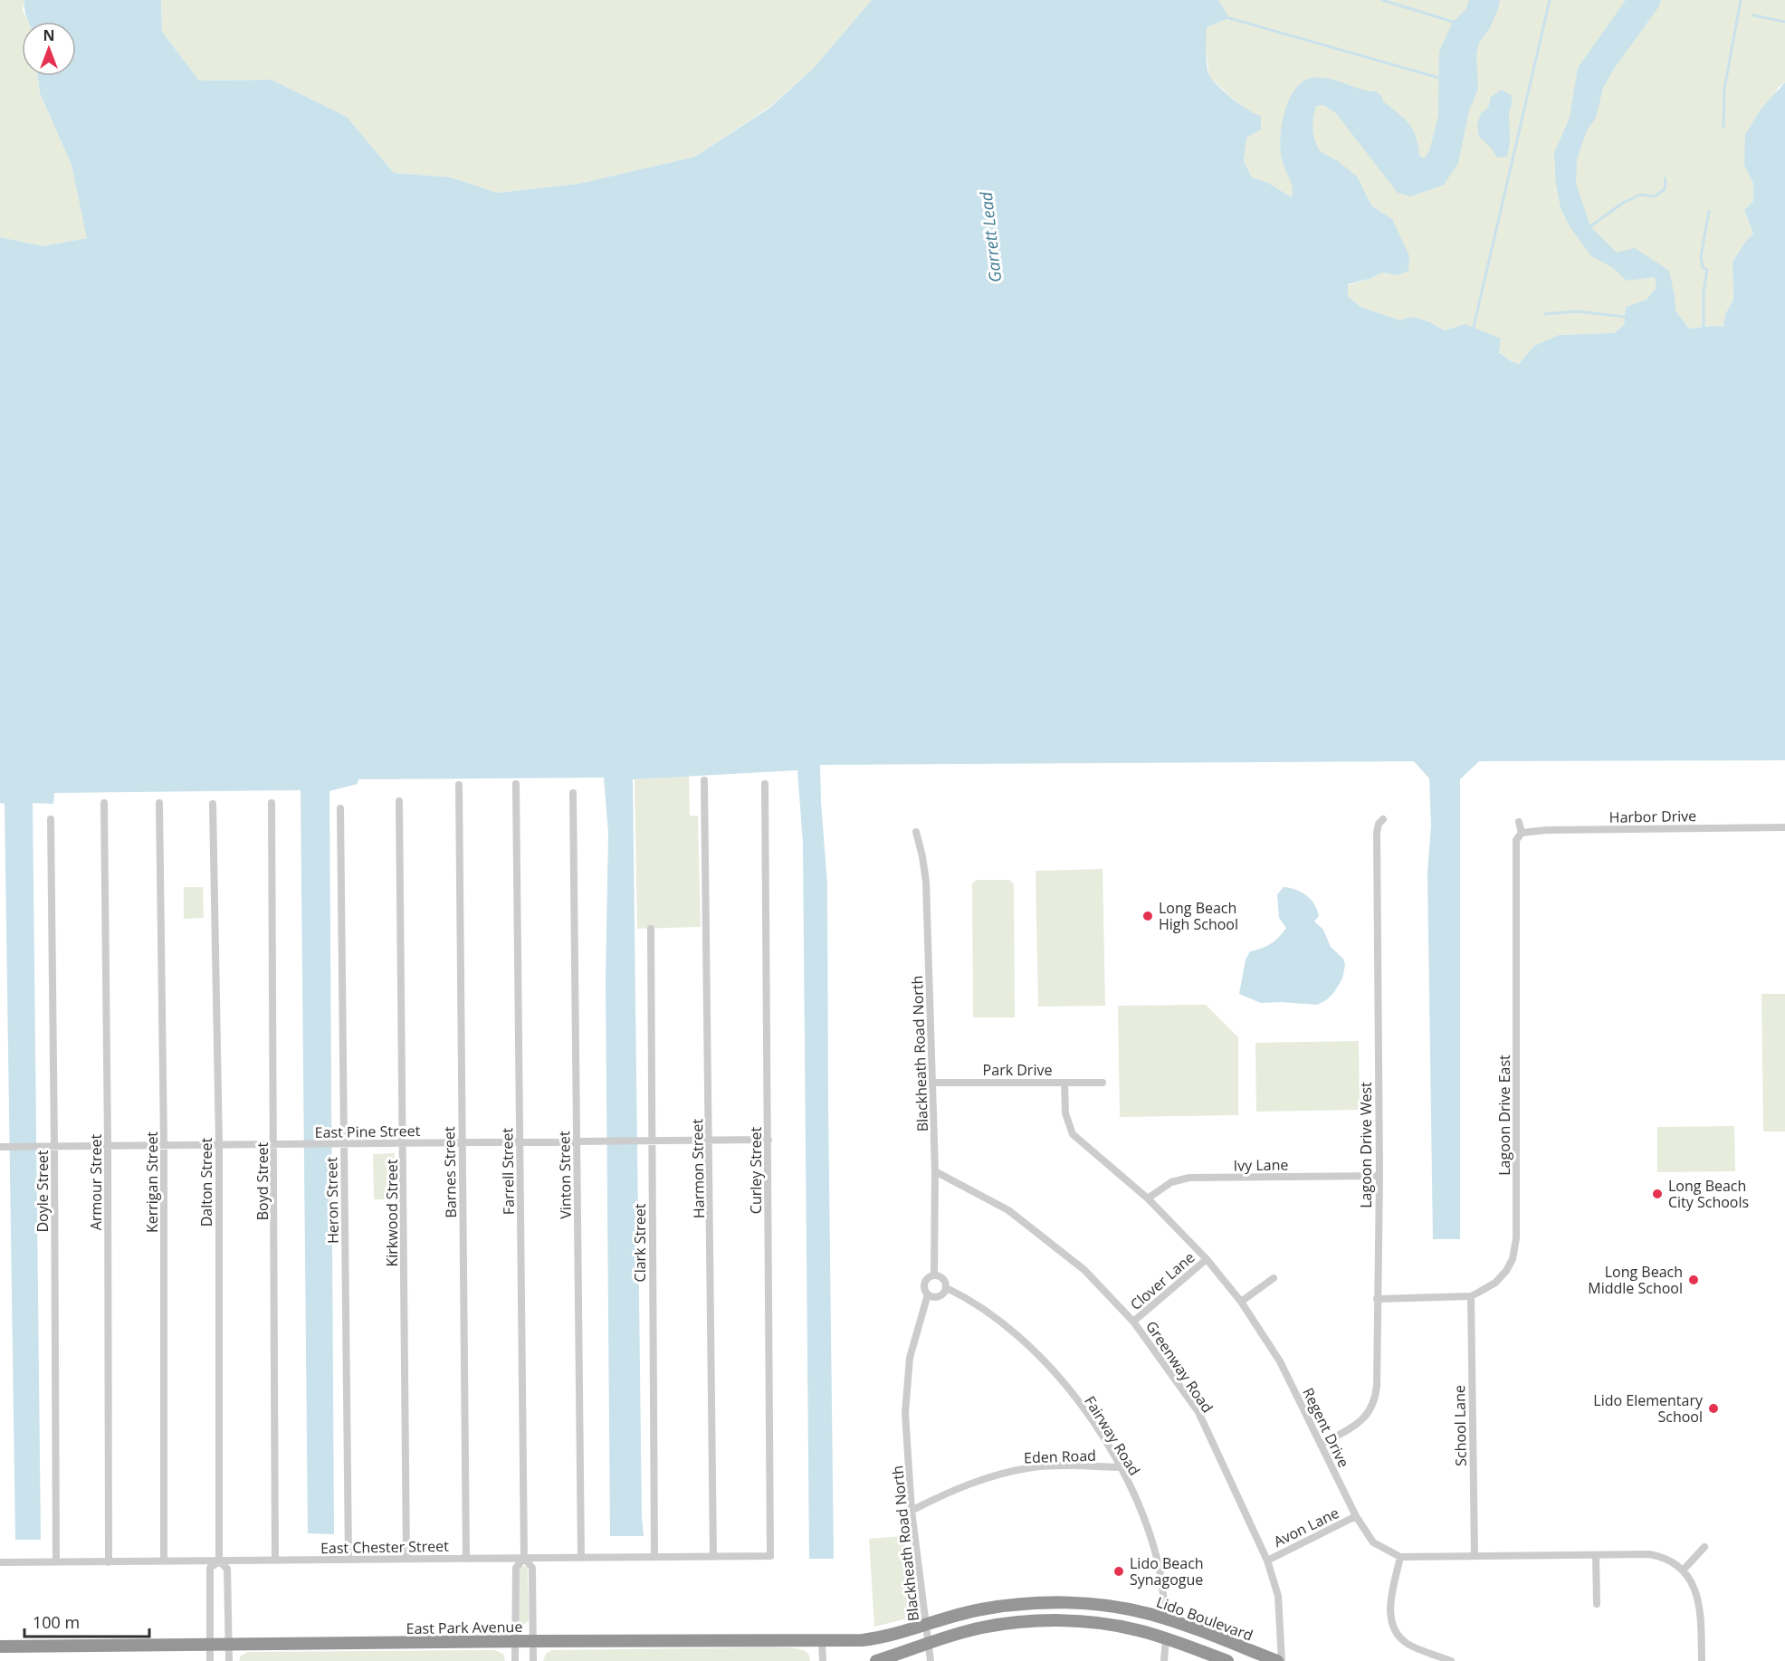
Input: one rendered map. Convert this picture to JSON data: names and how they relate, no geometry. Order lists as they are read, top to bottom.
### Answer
{
  "streets": {
    "highway": ["Lido Boulevard", "East Park Avenue"],
    "street": [
      "Harbor Drive",
      "Blackheath Road North",
      "Park Drive",
      "Lagoon Drive East",
      "East Pine Street",
      "Lagoon Drive West",
      "Ivy Lane",
      "Harmon Street",
      "Curley Street",
      "Farrell Street",
      "Barnes Street",
      "Vinton Street",
      "Boyd Street",
      "Armour Street",
      "Kerrigan Street",
      "Dalton Street",
      "Doyle Street",
      "Heron Street",
      "Kirkwood Street",
      "Clark Street",
      "Clover Lane",
      "Greenway Road",
      "School Lane",
      "Regent Drive",
      "Fairway Road",
      "Eden Road",
      "Avon Lane",
      "East Chester Street"
    ]
  },
  "crossings": [
    ["Harbor Drive", "Lagoon Drive East"],
    ["Blackheath Road North", "Park Drive"],
    ["Blackheath Road North", "Greenway Road"],
    ["Blackheath Road North", "Fairway Road"],
    ["Blackheath Road North", "Eden Road"],
    ["Blackheath Road North", "Lido Boulevard"],
    ["Blackheath Road North", "East Park Avenue"],
    ["Park Drive", "Regent Drive"],
    ["Lagoon Drive East", "School Lane"],
    ["East Pine Street", "Harmon Street"],
    ["East Pine Street", "Curley Street"],
    ["East Pine Street", "Farrell Street"],
    ["East Pine Street", "Barnes Street"],
    ["East Pine Street", "Vinton Street"],
    ["East Pine Street", "Boyd Street"],
    ["East Pine Street", "Armour Street"],
    ["East Pine Street", "Kerrigan Street"],
    ["East Pine Street", "Dalton Street"],
    ["East Pine Street", "Doyle Street"],
    ["East Pine Street", "Heron Street"],
    ["East Pine Street", "Kirkwood Street"],
    ["East Pine Street", "Clark Street"],
    ["Lagoon Drive West", "Ivy Lane"],
    ["Lagoon Drive West", "Regent Drive"],
    ["Ivy Lane", "Regent Drive"],
    ["Harmon Street", "East Chester Street"],
    ["Curley Street", "East Chester Street"],
    ["Farrell Street", "East Chester Street"],
    ["Barnes Street", "East Chester Street"],
    ["Vinton Street", "East Chester Street"],
    ["Boyd Street", "East Chester Street"],
    ["Armour Street", "East Chester Street"],
    ["Kerrigan Street", "East Chester Street"],
    ["Dalton Street", "East Chester Street"],
    ["Doyle Street", "East Chester Street"],
    ["Heron Street", "East Chester Street"],
    ["Kirkwood Street", "East Chester Street"],
    ["Clark Street", "East Chester Street"],
    ["Clover Lane", "Greenway Road"],
    ["Clover Lane", "Regent Drive"],
    ["Greenway Road", "Avon Lane"],
    ["School Lane", "Regent Drive"],
    ["Regent Drive", "Avon Lane"],
    ["Fairway Road", "Eden Road"],
    ["Fairway Road", "Lido Boulevard"],
    ["Lido Boulevard", "East Park Avenue"]
  ],
  "water": ["Garrett Lead"],
  "places": [
    "Long Beach High School",
    "Long Beach City Schools",
    "Long Beach Middle School",
    "Lido Elementary School",
    "Lido Beach Synagogue"
  ],
  "scale_bar": "100 m",
  "north": "top"
}
